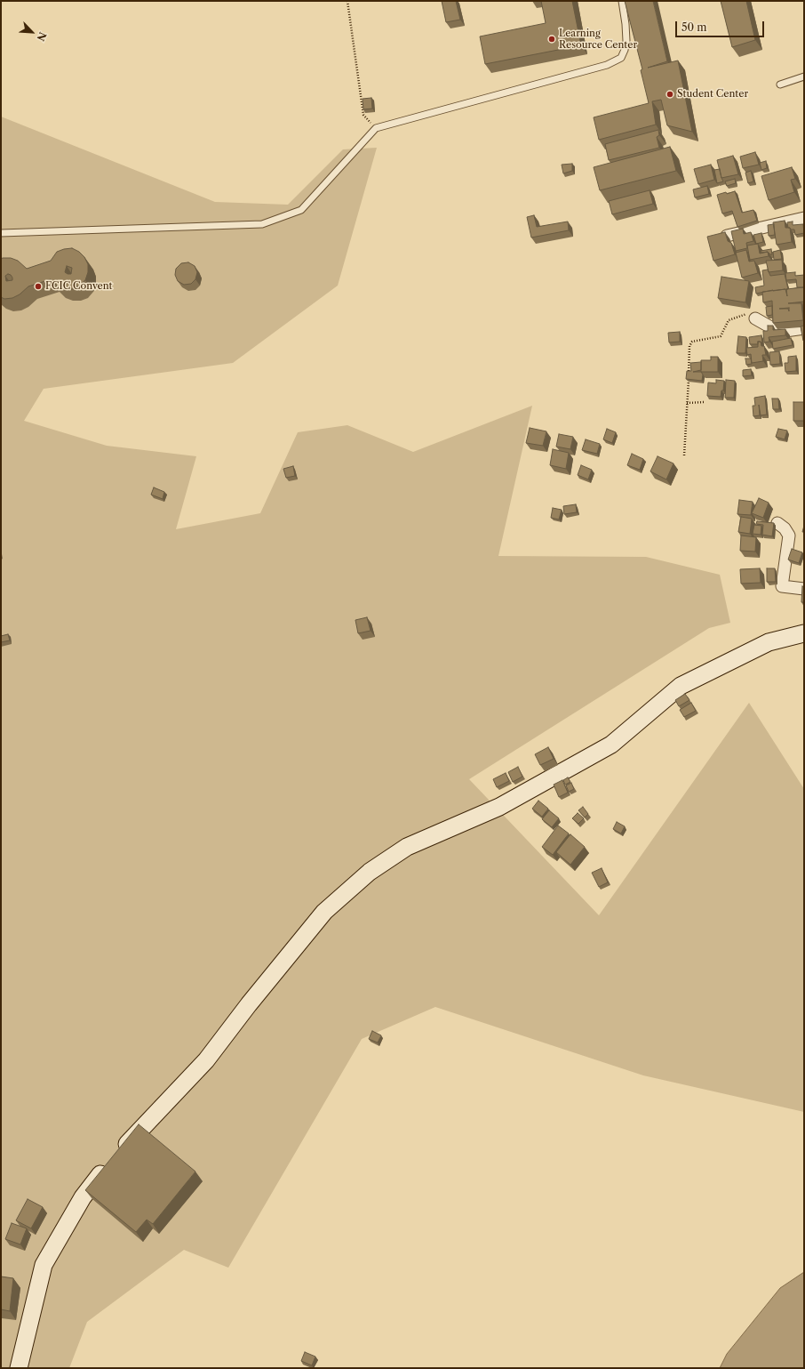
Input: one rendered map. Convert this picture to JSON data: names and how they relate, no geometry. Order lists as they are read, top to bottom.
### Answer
{
  "places": ["Learning Resource Center", "Student Center", "FCIC Convent"],
  "scale_bar": "50 m",
  "north": "bottom right"
}
